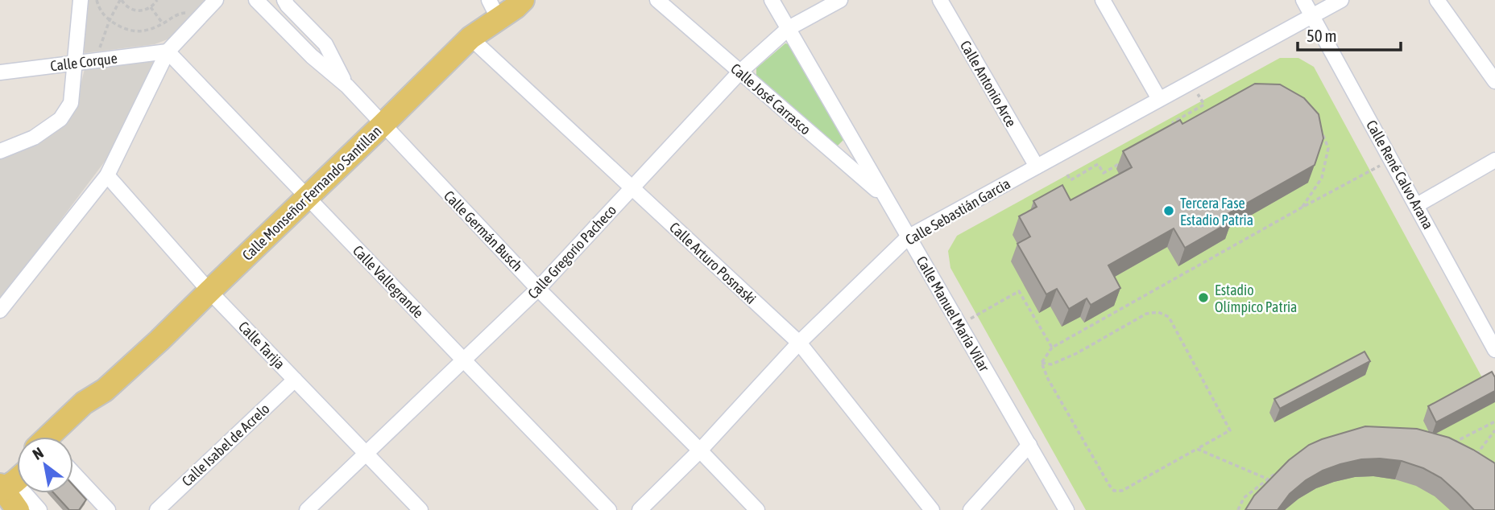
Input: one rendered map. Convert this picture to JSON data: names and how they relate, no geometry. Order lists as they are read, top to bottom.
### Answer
{
  "streets": {
    "main road": ["Calle Monseñor Fernando Santillan"],
    "street": [
      "Calle Corque",
      "Calle Antonio Arce",
      "Calle José Carrasco",
      "Calle René Calvo Arana",
      "Calle Sebastián Garcia",
      "Calle Germán Busch",
      "Calle Gregorio Pacheco",
      "Calle Arturo Posnaski",
      "Calle Vallegrande",
      "Calle Manuel María Vilar",
      "Calle Tarija",
      "Calle Isabel de Acrelo"
    ]
  },
  "crossings": [
    ["Calle Corque", "Calle Vallegrande"],
    ["Calle Antonio Arce", "Calle Sebastián Garcia"],
    ["Calle José Carrasco", "Calle Gregorio Pacheco"],
    ["Calle José Carrasco", "Calle Manuel María Vilar"],
    ["Calle René Calvo Arana", "Calle Sebastián Garcia"],
    ["Calle Monseñor Fernando Santillan", "Calle Germán Busch"],
    ["Calle Monseñor Fernando Santillan", "Calle Arturo Posnaski"],
    ["Calle Monseñor Fernando Santillan", "Calle Vallegrande"],
    ["Calle Monseñor Fernando Santillan", "Calle Tarija"],
    ["Calle Sebastián Garcia", "Calle Germán Busch"],
    ["Calle Sebastián Garcia", "Calle Arturo Posnaski"],
    ["Calle Sebastián Garcia", "Calle Manuel María Vilar"],
    ["Calle Germán Busch", "Calle Gregorio Pacheco"],
    ["Calle Gregorio Pacheco", "Calle Arturo Posnaski"],
    ["Calle Gregorio Pacheco", "Calle Vallegrande"],
    ["Calle Gregorio Pacheco", "Calle Manuel María Vilar"],
    ["Calle Gregorio Pacheco", "Calle Tarija"],
    ["Calle Tarija", "Calle Isabel de Acrelo"]
  ],
  "places": ["Tercera Fase Estadio Patria", "Estadio Olímpico Patria"],
  "scale_bar": "50 m",
  "north": "top left"
}
